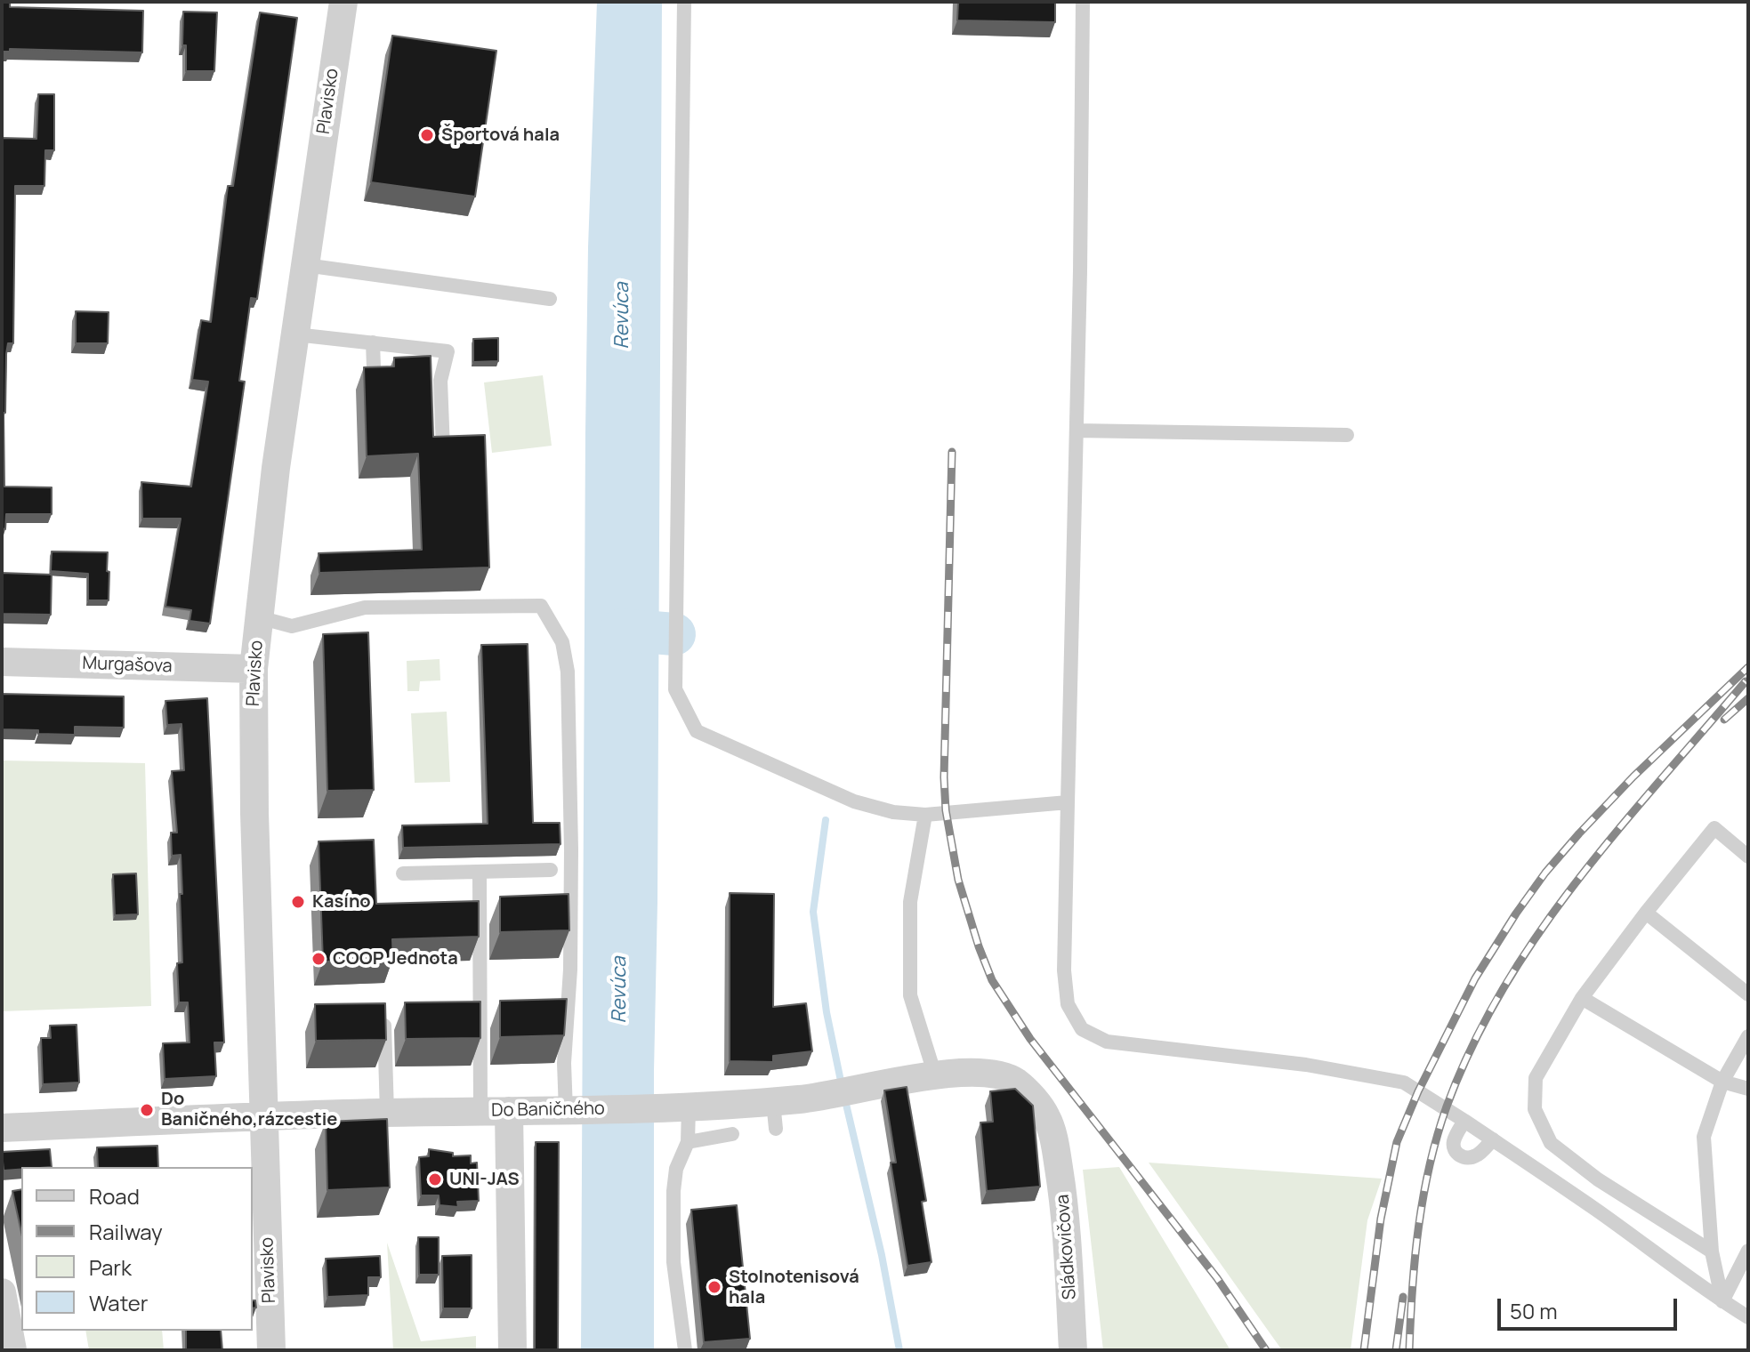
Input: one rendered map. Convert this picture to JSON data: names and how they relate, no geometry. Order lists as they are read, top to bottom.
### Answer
{
  "streets": {
    "street": [
      "Plavisko",
      "Murgašova",
      "Do Baničného",
      "Sládkovičova"
    ]
  },
  "crossings": [
    ["Plavisko", "Murgašova"],
    ["Plavisko", "Do Baničného"],
    ["Do Baničného", "Sládkovičova"]
  ],
  "water": ["Revúca"],
  "places": [
    "Športová hala",
    "Kasíno",
    "COOP Jednota",
    "Do Baničného,rázcestie",
    "UNI-JAS",
    "Stolnotenisová hala"
  ],
  "legend": [
    "Road",
    "Railway",
    "Park",
    "Water"
  ],
  "scale_bar": "50 m"
}
